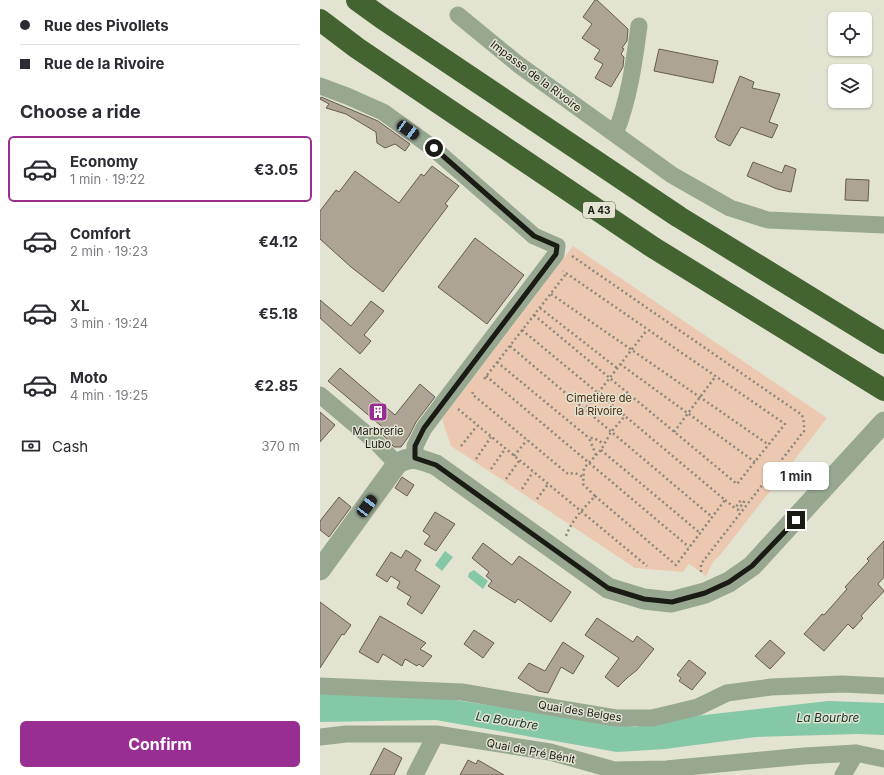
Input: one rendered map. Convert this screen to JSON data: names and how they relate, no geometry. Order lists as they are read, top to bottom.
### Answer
{
  "streets": {
    "highway": ["A 43"],
    "street": ["Impasse de la Rivoire", "Quai des Belges", "Quai de Pré Bénit"]
  },
  "water": ["La Bourbre"],
  "parks": ["Cimetière de la Rivoire"],
  "places": {
    "building": ["Marbrerie Lubo"]
  },
  "page": {
    "banner": ["Rue des Pivollets", "Rue de la Rivoire"],
    "heading": "Choose a ride",
    "list": [
      {
        "name": "Economy",
        "note": "1 min · 19:22",
        "value": "€3.05"
      },
      {
        "name": "Comfort",
        "note": "2 min · 19:23",
        "value": "€4.12"
      },
      {
        "name": "XL",
        "note": "3 min · 19:24",
        "value": "€5.18"
      },
      {
        "name": "Moto",
        "note": "4 min · 19:25",
        "value": "€2.85"
      }
    ],
    "pay": ["Cash", "370 m"],
    "bubble": "1 min",
    "buttons": "Confirm"
  }
}
